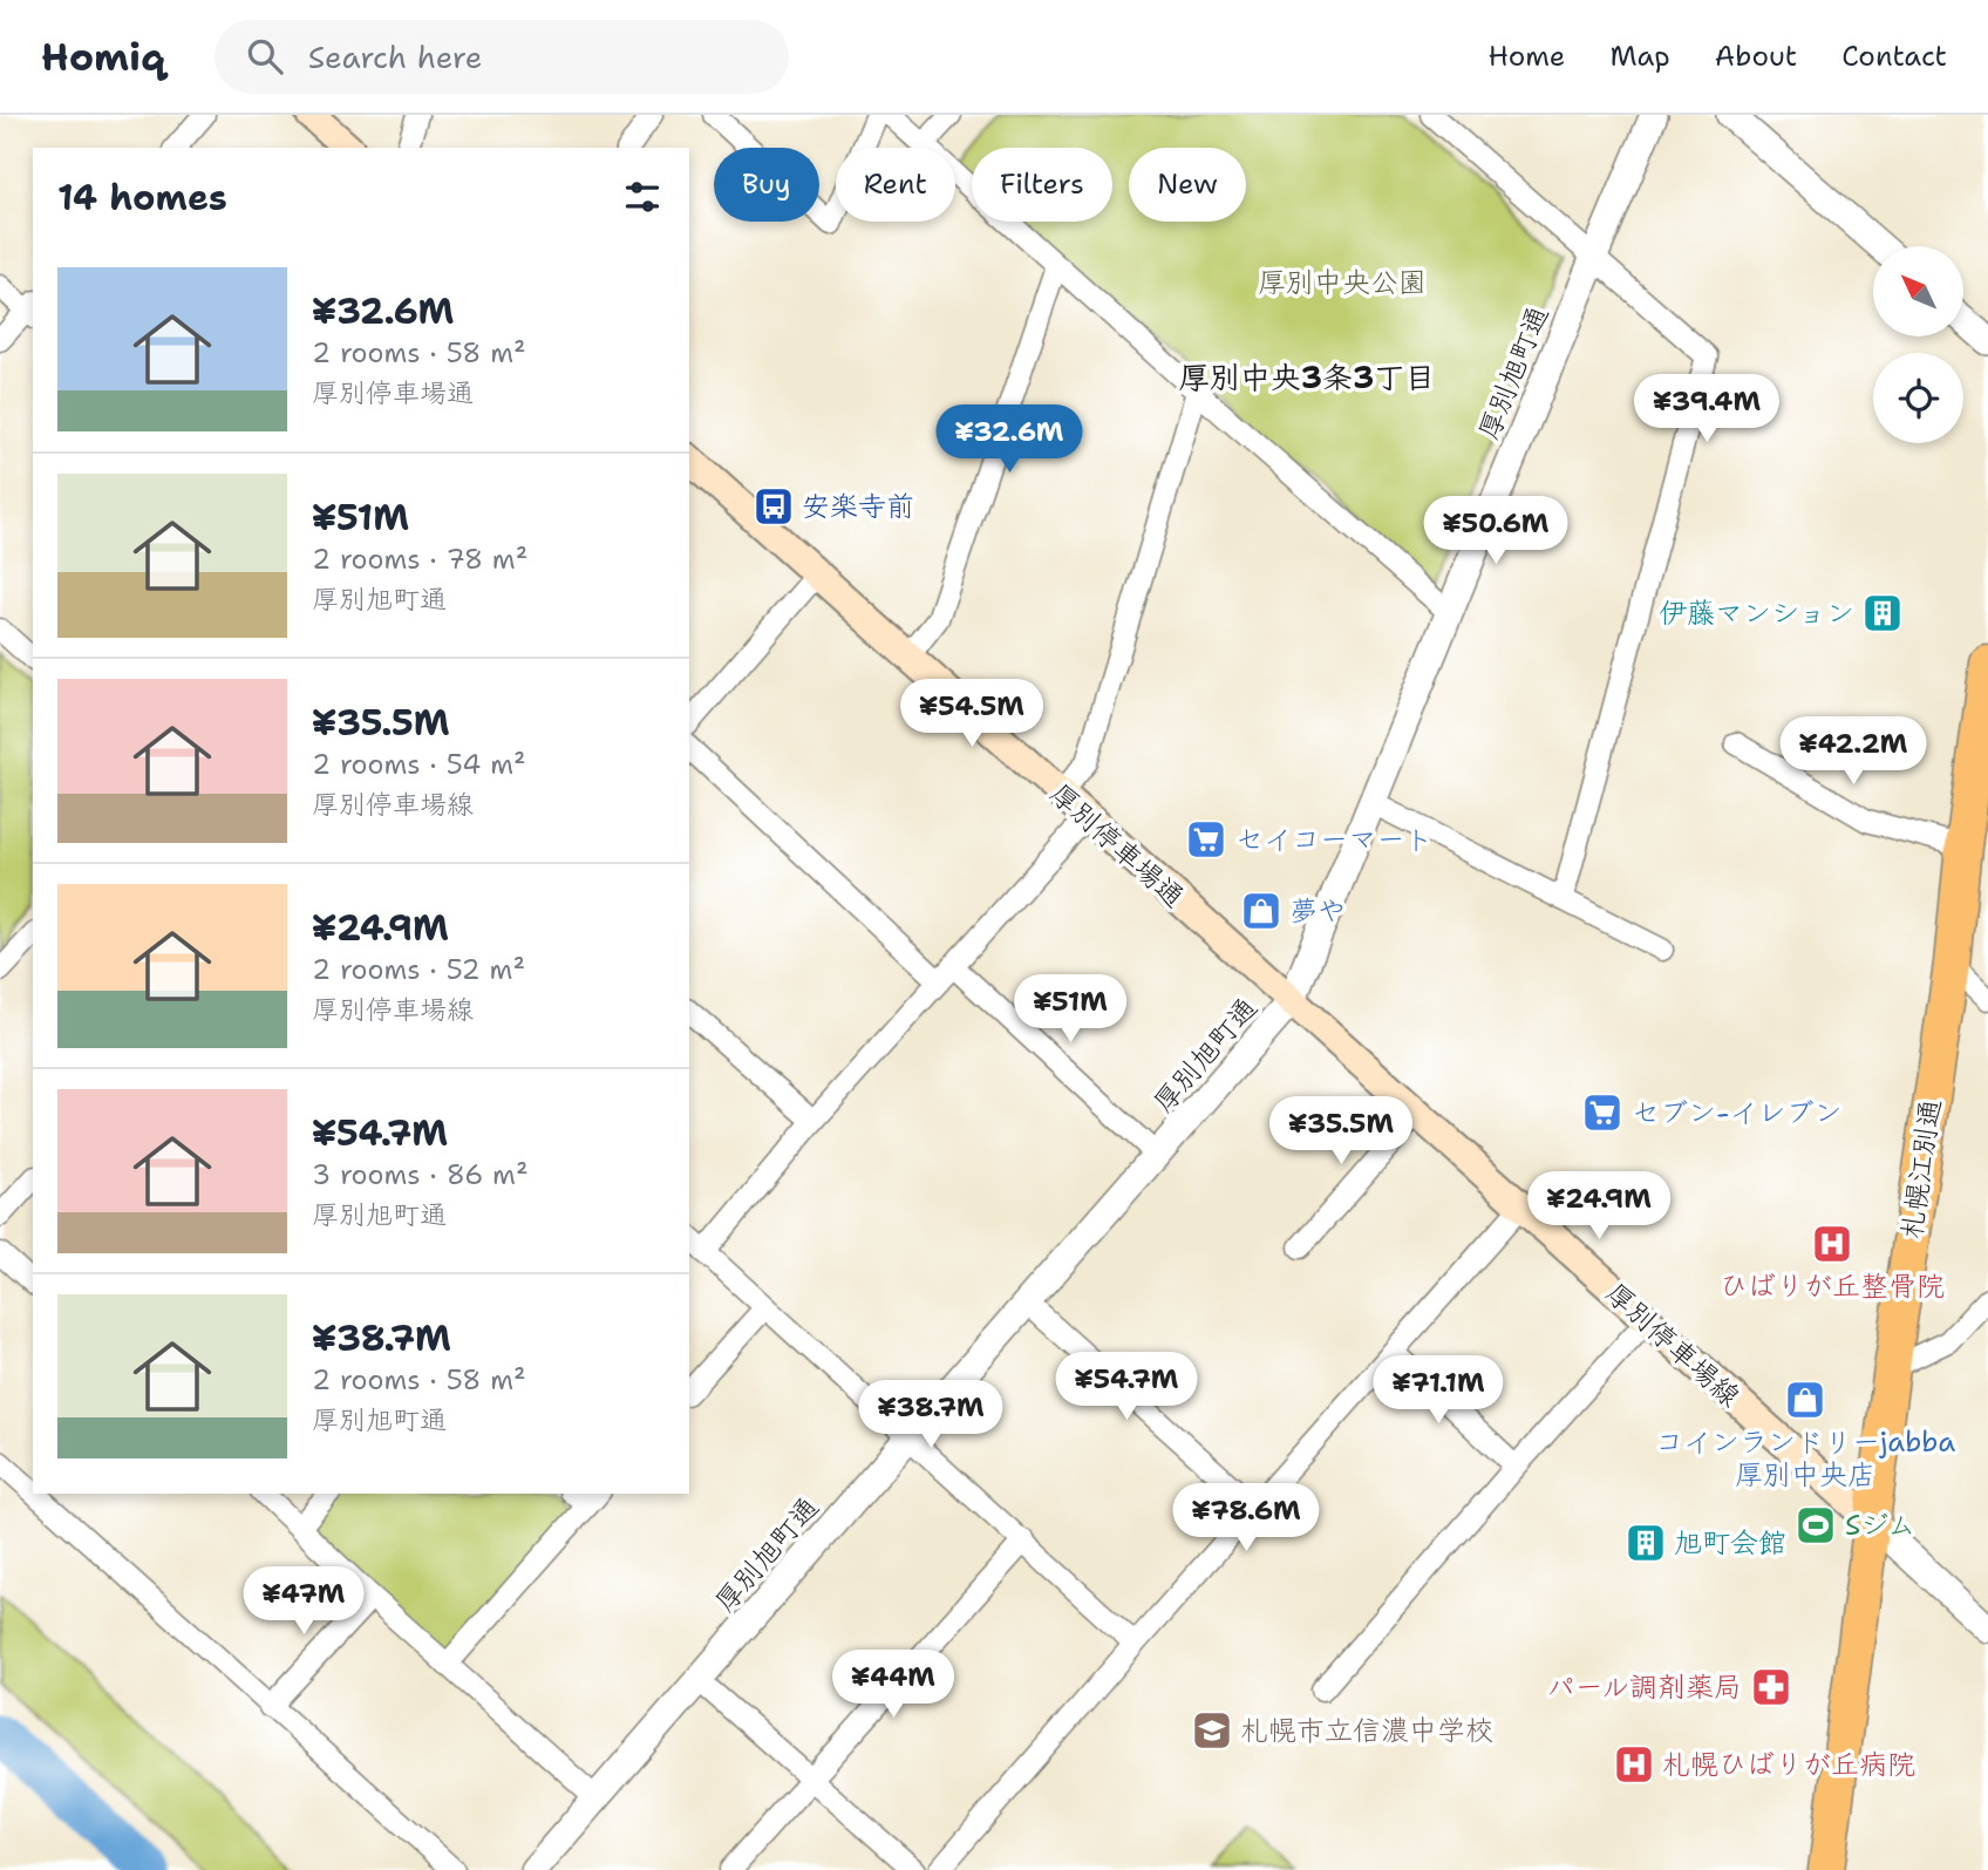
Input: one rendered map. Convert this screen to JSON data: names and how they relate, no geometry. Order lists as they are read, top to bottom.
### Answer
{
  "streets": {
    "highway": ["札幌江別通"],
    "main road": ["厚別停車場通", "厚別停車場線"],
    "street": ["厚別旭町通"]
  },
  "crossings": [
    ["厚別旭町通", "厚別停車場通"],
    ["厚別旭町通", "厚別停車場線"],
    ["厚別停車場通", "厚別停車場線"],
    ["札幌江別通", "厚別停車場線"]
  ],
  "districts": ["厚別中央3条3丁目"],
  "parks": ["厚別中央公園"],
  "places": {
    "bus stop": ["安楽寺前"],
    "building": ["伊藤マンション", "旭町会館"],
    "supermarket": ["セイコーマート", "セブン-イレブン"],
    "shop": ["夢や", "コインランドリーjabba 厚別中央店"],
    "hospital": ["ひばりが丘整骨院", "札幌ひばりが丘病院"],
    "sports": ["Sジム"],
    "pharmacy": ["パール調剤薬局"],
    "school or university": ["札幌市立信濃中学校"]
  },
  "north": "top left",
  "page": {
    "header": "Homiq",
    "search": "Search here",
    "nav": [
      "Home",
      "Map",
      "About",
      "Contact"
    ],
    "chip": [
      "Buy",
      "Rent",
      "Filters",
      "New"
    ],
    "heading": "14 homes",
    "list": [
      {
        "name": "¥32.6M",
        "note": "2 rooms · 58 m² · 厚別停車場通"
      },
      {
        "name": "¥51M",
        "note": "2 rooms · 78 m² · 厚別旭町通"
      },
      {
        "name": "¥35.5M",
        "note": "2 rooms · 54 m² · 厚別停車場線"
      },
      {
        "name": "¥24.9M",
        "note": "2 rooms · 52 m² · 厚別停車場線"
      },
      {
        "name": "¥54.7M",
        "note": "3 rooms · 86 m² · 厚別旭町通"
      },
      {
        "name": "¥38.7M",
        "note": "2 rooms · 58 m² · 厚別旭町通"
      }
    ],
    "price": [
      "¥39.4M",
      "¥32.6M",
      "¥50.6M",
      "¥54.5M",
      "¥42.2M",
      "¥51M",
      "¥35.5M",
      "¥24.9M",
      "¥54.7M",
      "¥71.1M",
      "¥38.7M",
      "¥78.6M",
      "¥47M",
      "¥44M"
    ]
  }
}
